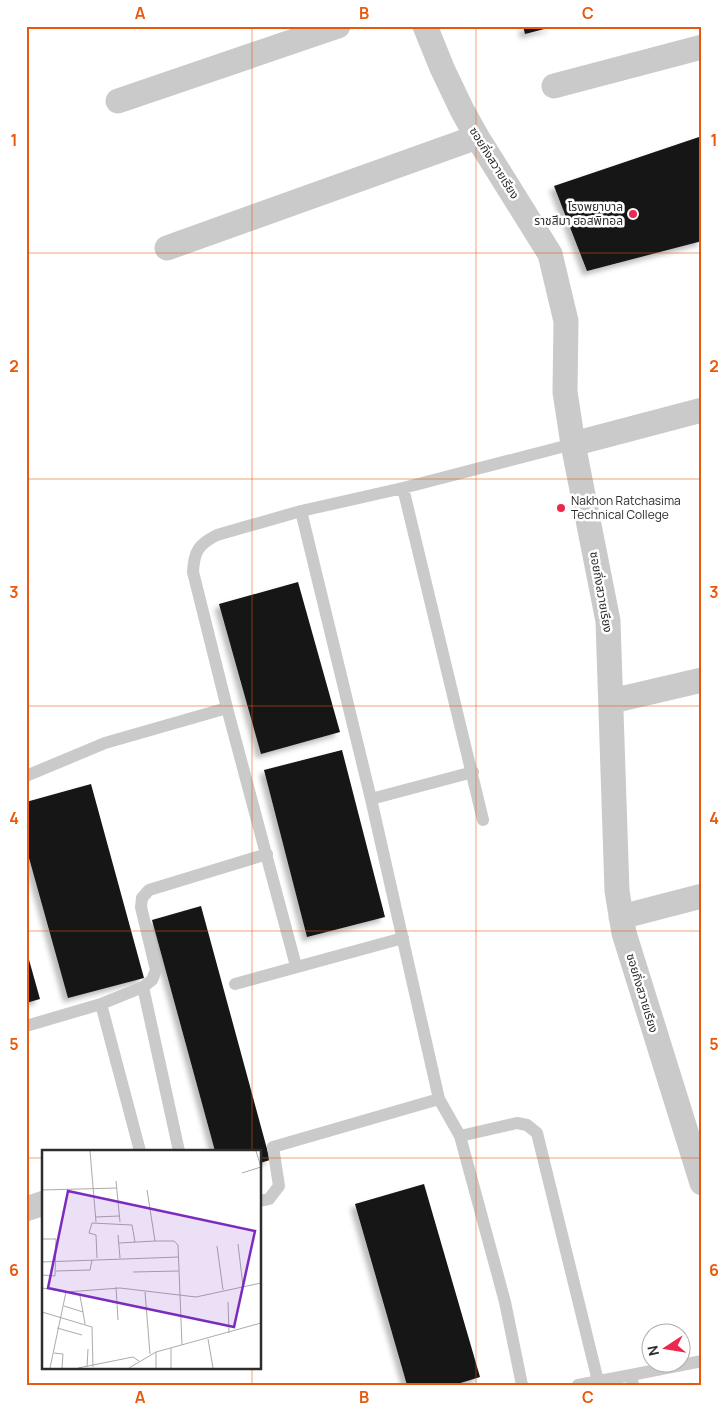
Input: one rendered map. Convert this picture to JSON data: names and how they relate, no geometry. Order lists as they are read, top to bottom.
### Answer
{
  "streets": {
    "street": ["ซอยกิ่งสวายเรียง"]
  },
  "places": ["โรงพยาบาล ราชสีมา ฮอสพิทอล", "Nakhon Ratchasima Technical College"],
  "north": "left",
  "grid": {
    "columns": ["A", "B", "C"],
    "rows": [
      "1",
      "2",
      "3",
      "4",
      "5",
      "6"
    ]
  }
}
